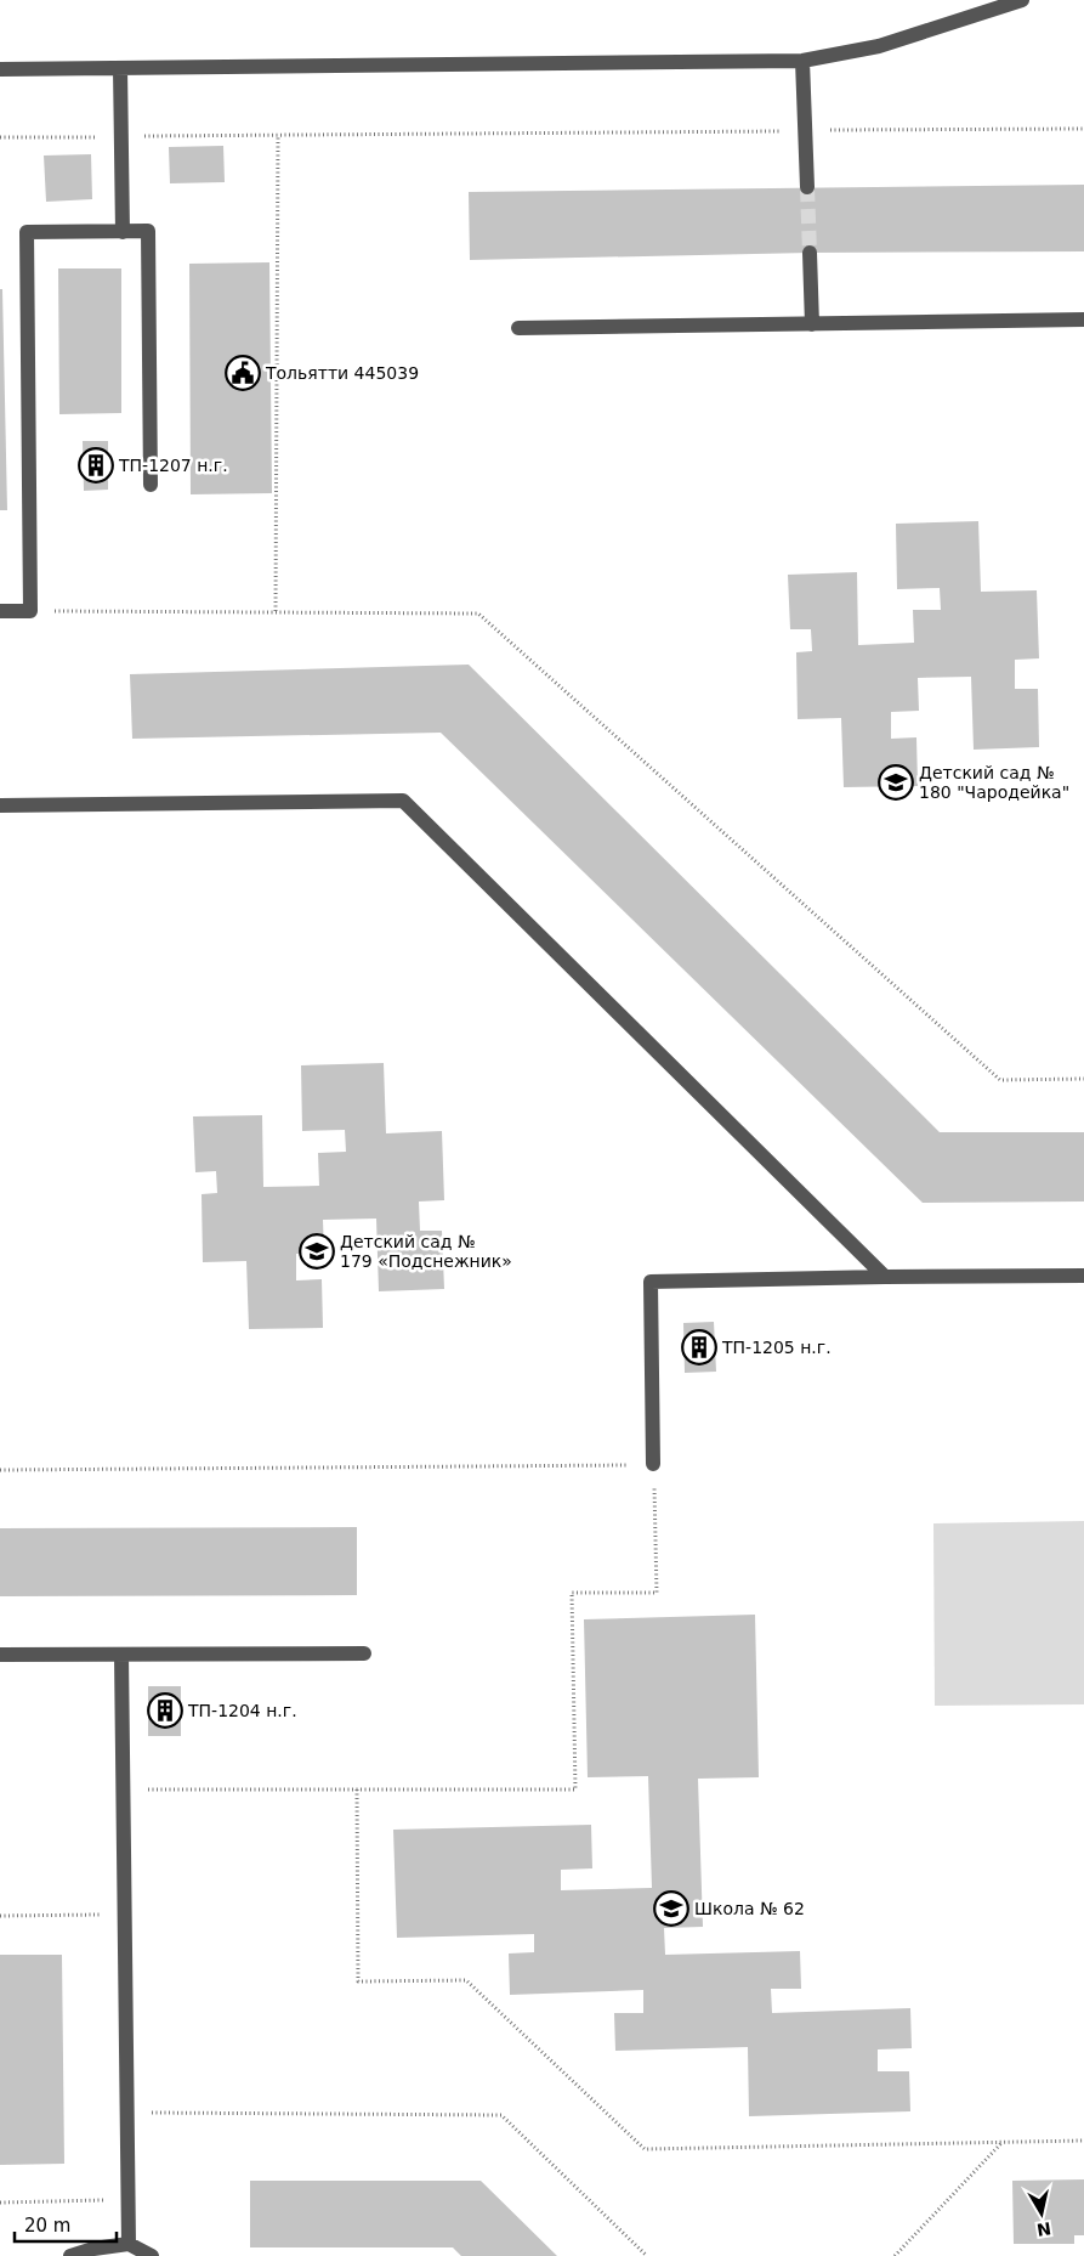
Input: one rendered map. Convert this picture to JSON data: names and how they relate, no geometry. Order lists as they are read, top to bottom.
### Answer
{
  "places": {
    "public building": ["Тольятти 445039"],
    "building": ["ТП-1207 н.г.", "ТП-1205 н.г.", "ТП-1204 н.г."],
    "school or university": ["Детский сад № 180 \"Чародейка\"", "Детский сад № 179 «Подснежник»", "Школа № 62"]
  },
  "scale_bar": "20 m",
  "north": "bottom"
}
